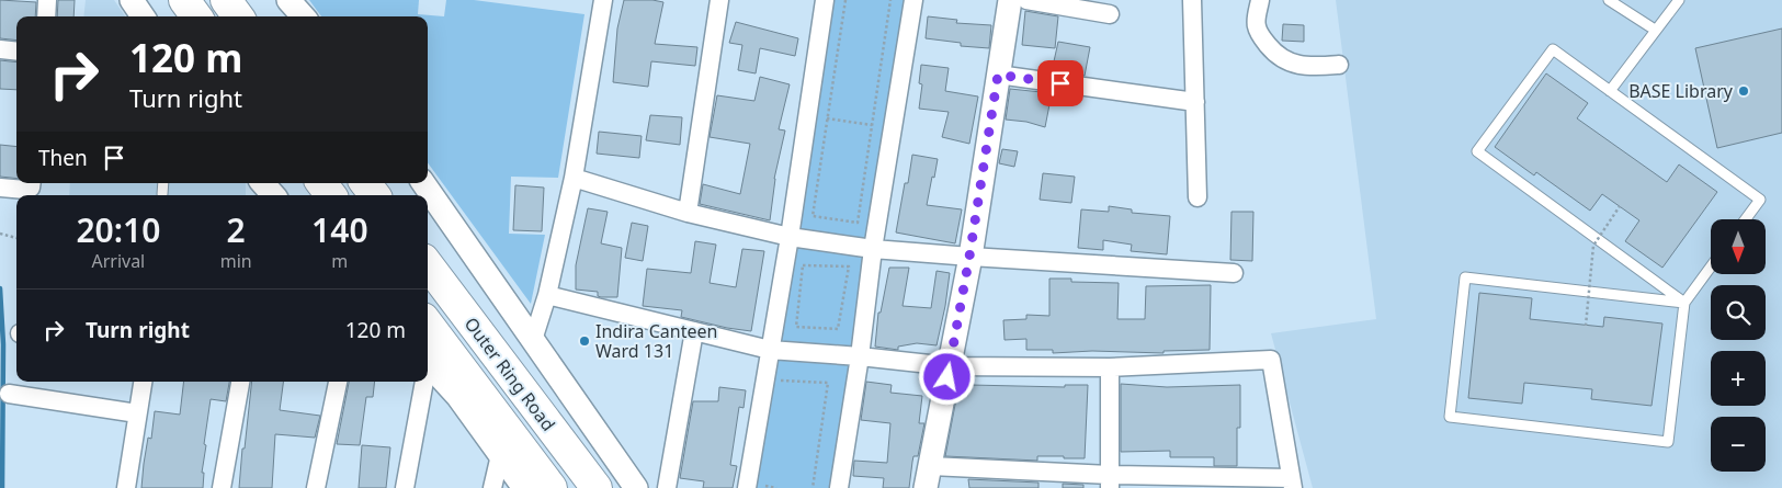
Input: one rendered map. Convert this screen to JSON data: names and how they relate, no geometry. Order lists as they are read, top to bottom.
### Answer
{
  "streets": {
    "highway": ["Outer Ring Road"]
  },
  "places": ["BASE Library", "Indira Canteen Ward 131"],
  "north": "bottom",
  "page": {
    "turn": ["120 m", "Turn right"],
    "then": "Then",
    "eta": [
      "20:10",
      "Arrival",
      "2",
      "min",
      "140",
      "m"
    ],
    "map_buttons": ["+", "−"],
    "list": [
      {
        "name": "Turn right",
        "value": "120 m"
      }
    ]
  }
}
